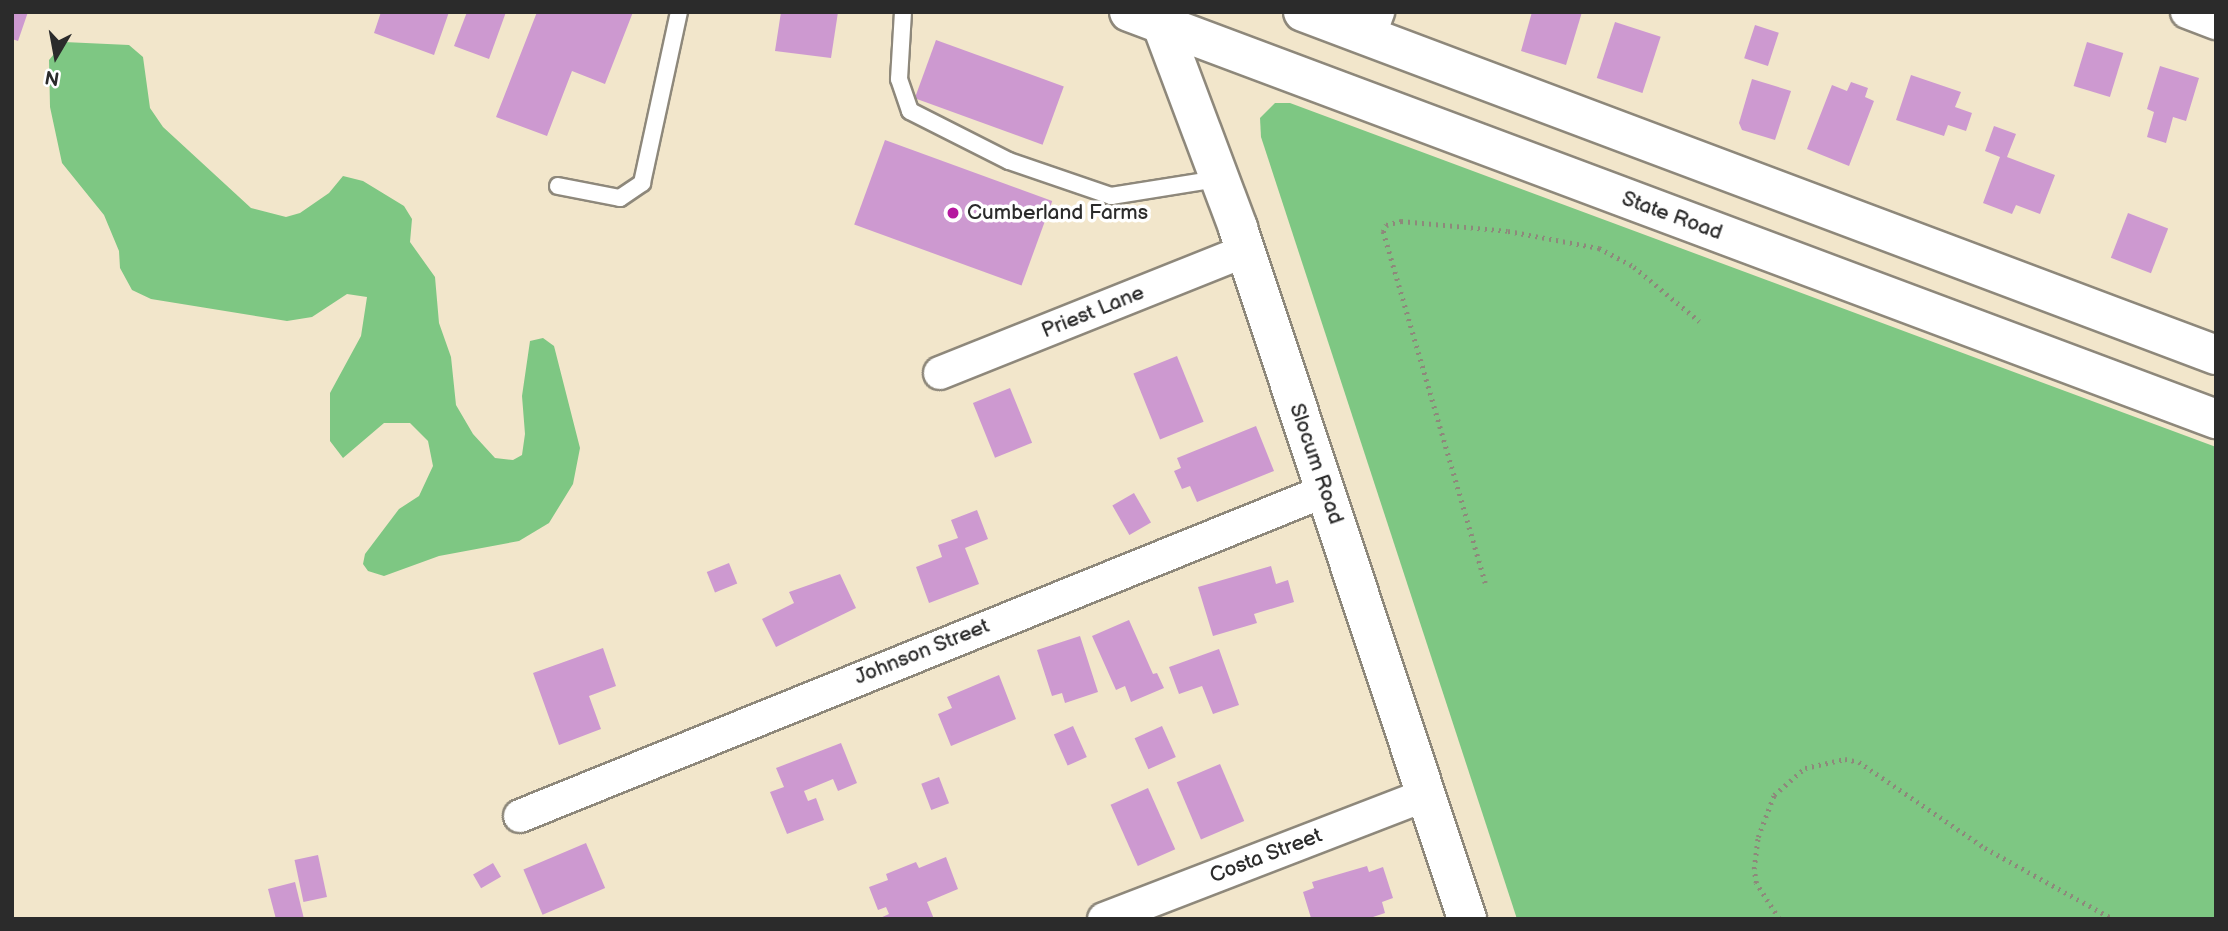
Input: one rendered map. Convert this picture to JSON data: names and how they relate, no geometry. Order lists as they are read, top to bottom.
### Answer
{
  "streets": {
    "main road": ["State Road", "Slocum Road"],
    "street": ["Priest Lane", "Johnson Street", "Costa Street"]
  },
  "crossings": [
    ["State Road", "Slocum Road"],
    ["Priest Lane", "Slocum Road"],
    ["Slocum Road", "Johnson Street"],
    ["Slocum Road", "Costa Street"]
  ],
  "places": ["Cumberland Farms"],
  "north": "bottom"
}
